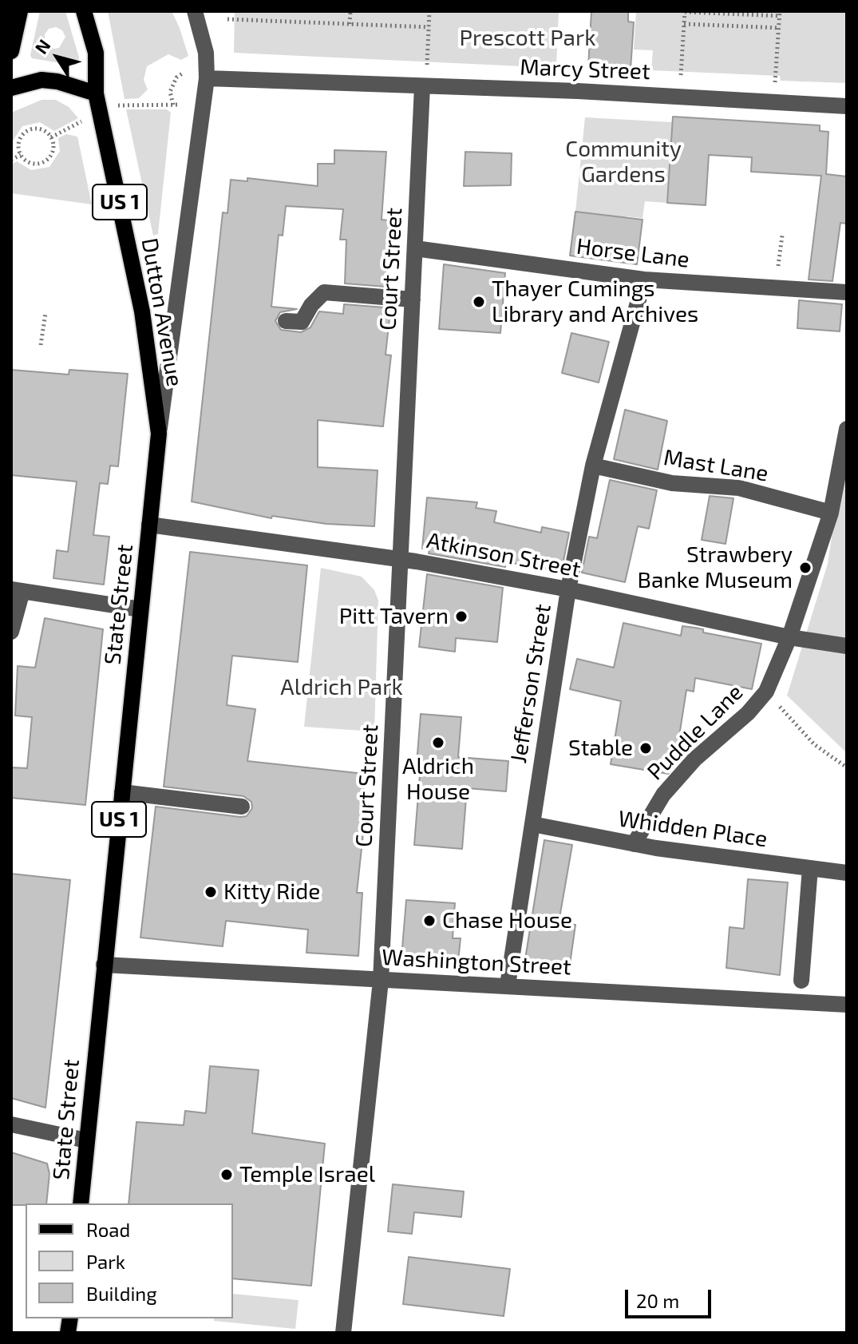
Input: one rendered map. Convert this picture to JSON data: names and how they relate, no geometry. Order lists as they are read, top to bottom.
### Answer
{
  "streets": {
    "main road": ["US 1", "Dutton Avenue", "State Street"],
    "street": [
      "Marcy Street",
      "Horse Lane",
      "Court Street",
      "Mast Lane",
      "Atkinson Street",
      "Jefferson Street",
      "Puddle Lane",
      "Whidden Place",
      "Washington Street"
    ]
  },
  "crossings": [
    ["Marcy Street", "Court Street"],
    ["Marcy Street", "State Street"],
    ["Horse Lane", "Court Street"],
    ["Horse Lane", "Jefferson Street"],
    ["Court Street", "Atkinson Street"],
    ["Court Street", "Washington Street"],
    ["Dutton Avenue", "State Street"],
    ["Mast Lane", "Jefferson Street"],
    ["Mast Lane", "Puddle Lane"],
    ["Atkinson Street", "State Street"],
    ["Atkinson Street", "Jefferson Street"],
    ["Atkinson Street", "Puddle Lane"],
    ["State Street", "Washington Street"],
    ["Jefferson Street", "Whidden Place"],
    ["Jefferson Street", "Washington Street"],
    ["Puddle Lane", "Whidden Place"]
  ],
  "parks": ["Prescott Park", "Community Gardens", "Aldrich Park"],
  "places": [
    "Thayer Cumings Library and Archives",
    "Strawbery Banke Museum",
    "Pitt Tavern",
    "Aldrich House",
    "Stable",
    "Kitty Ride",
    "Chase House",
    "Temple Israel"
  ],
  "legend": ["Road", "Park", "Building"],
  "scale_bar": "20 m",
  "north": "top left"
}
